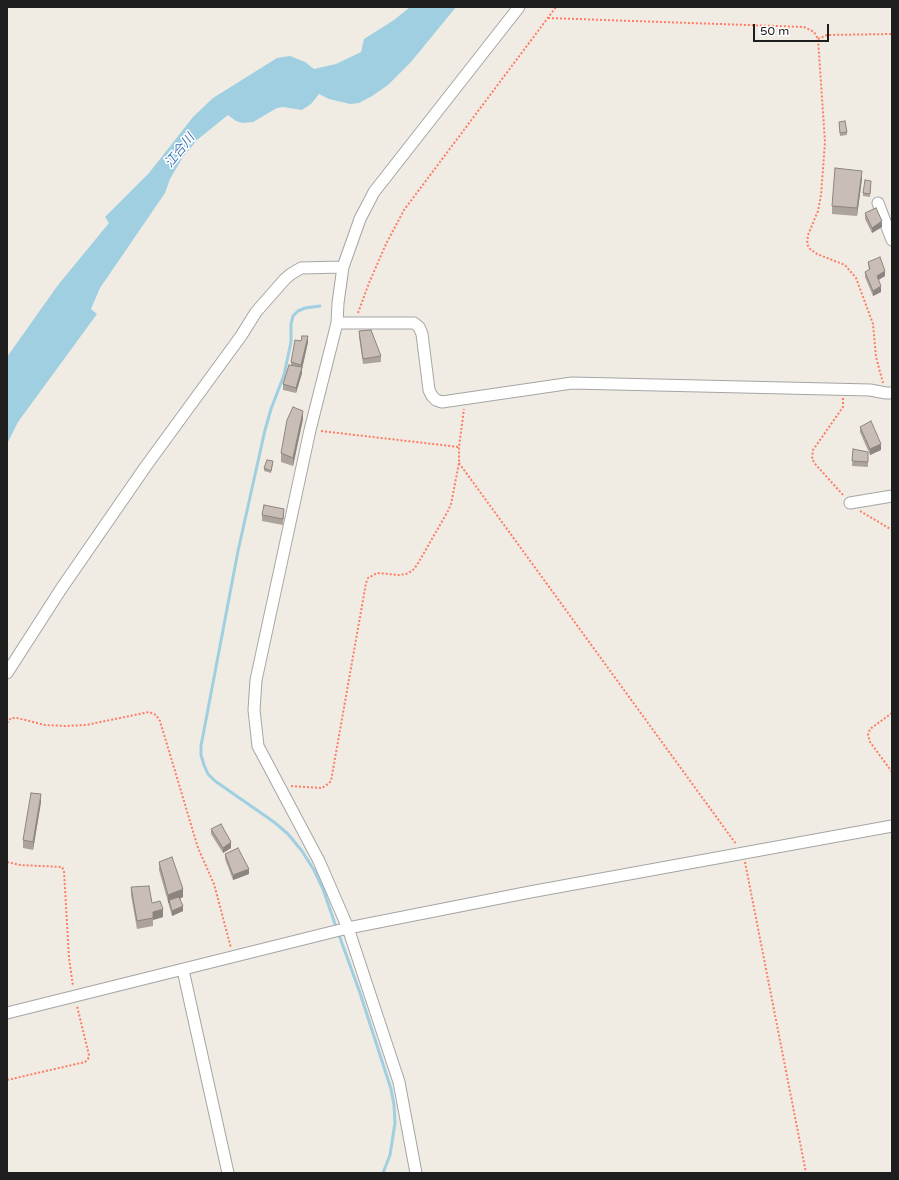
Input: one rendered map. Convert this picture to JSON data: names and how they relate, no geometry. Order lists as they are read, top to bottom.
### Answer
{
  "water": ["江合川"],
  "scale_bar": "50 m"
}
